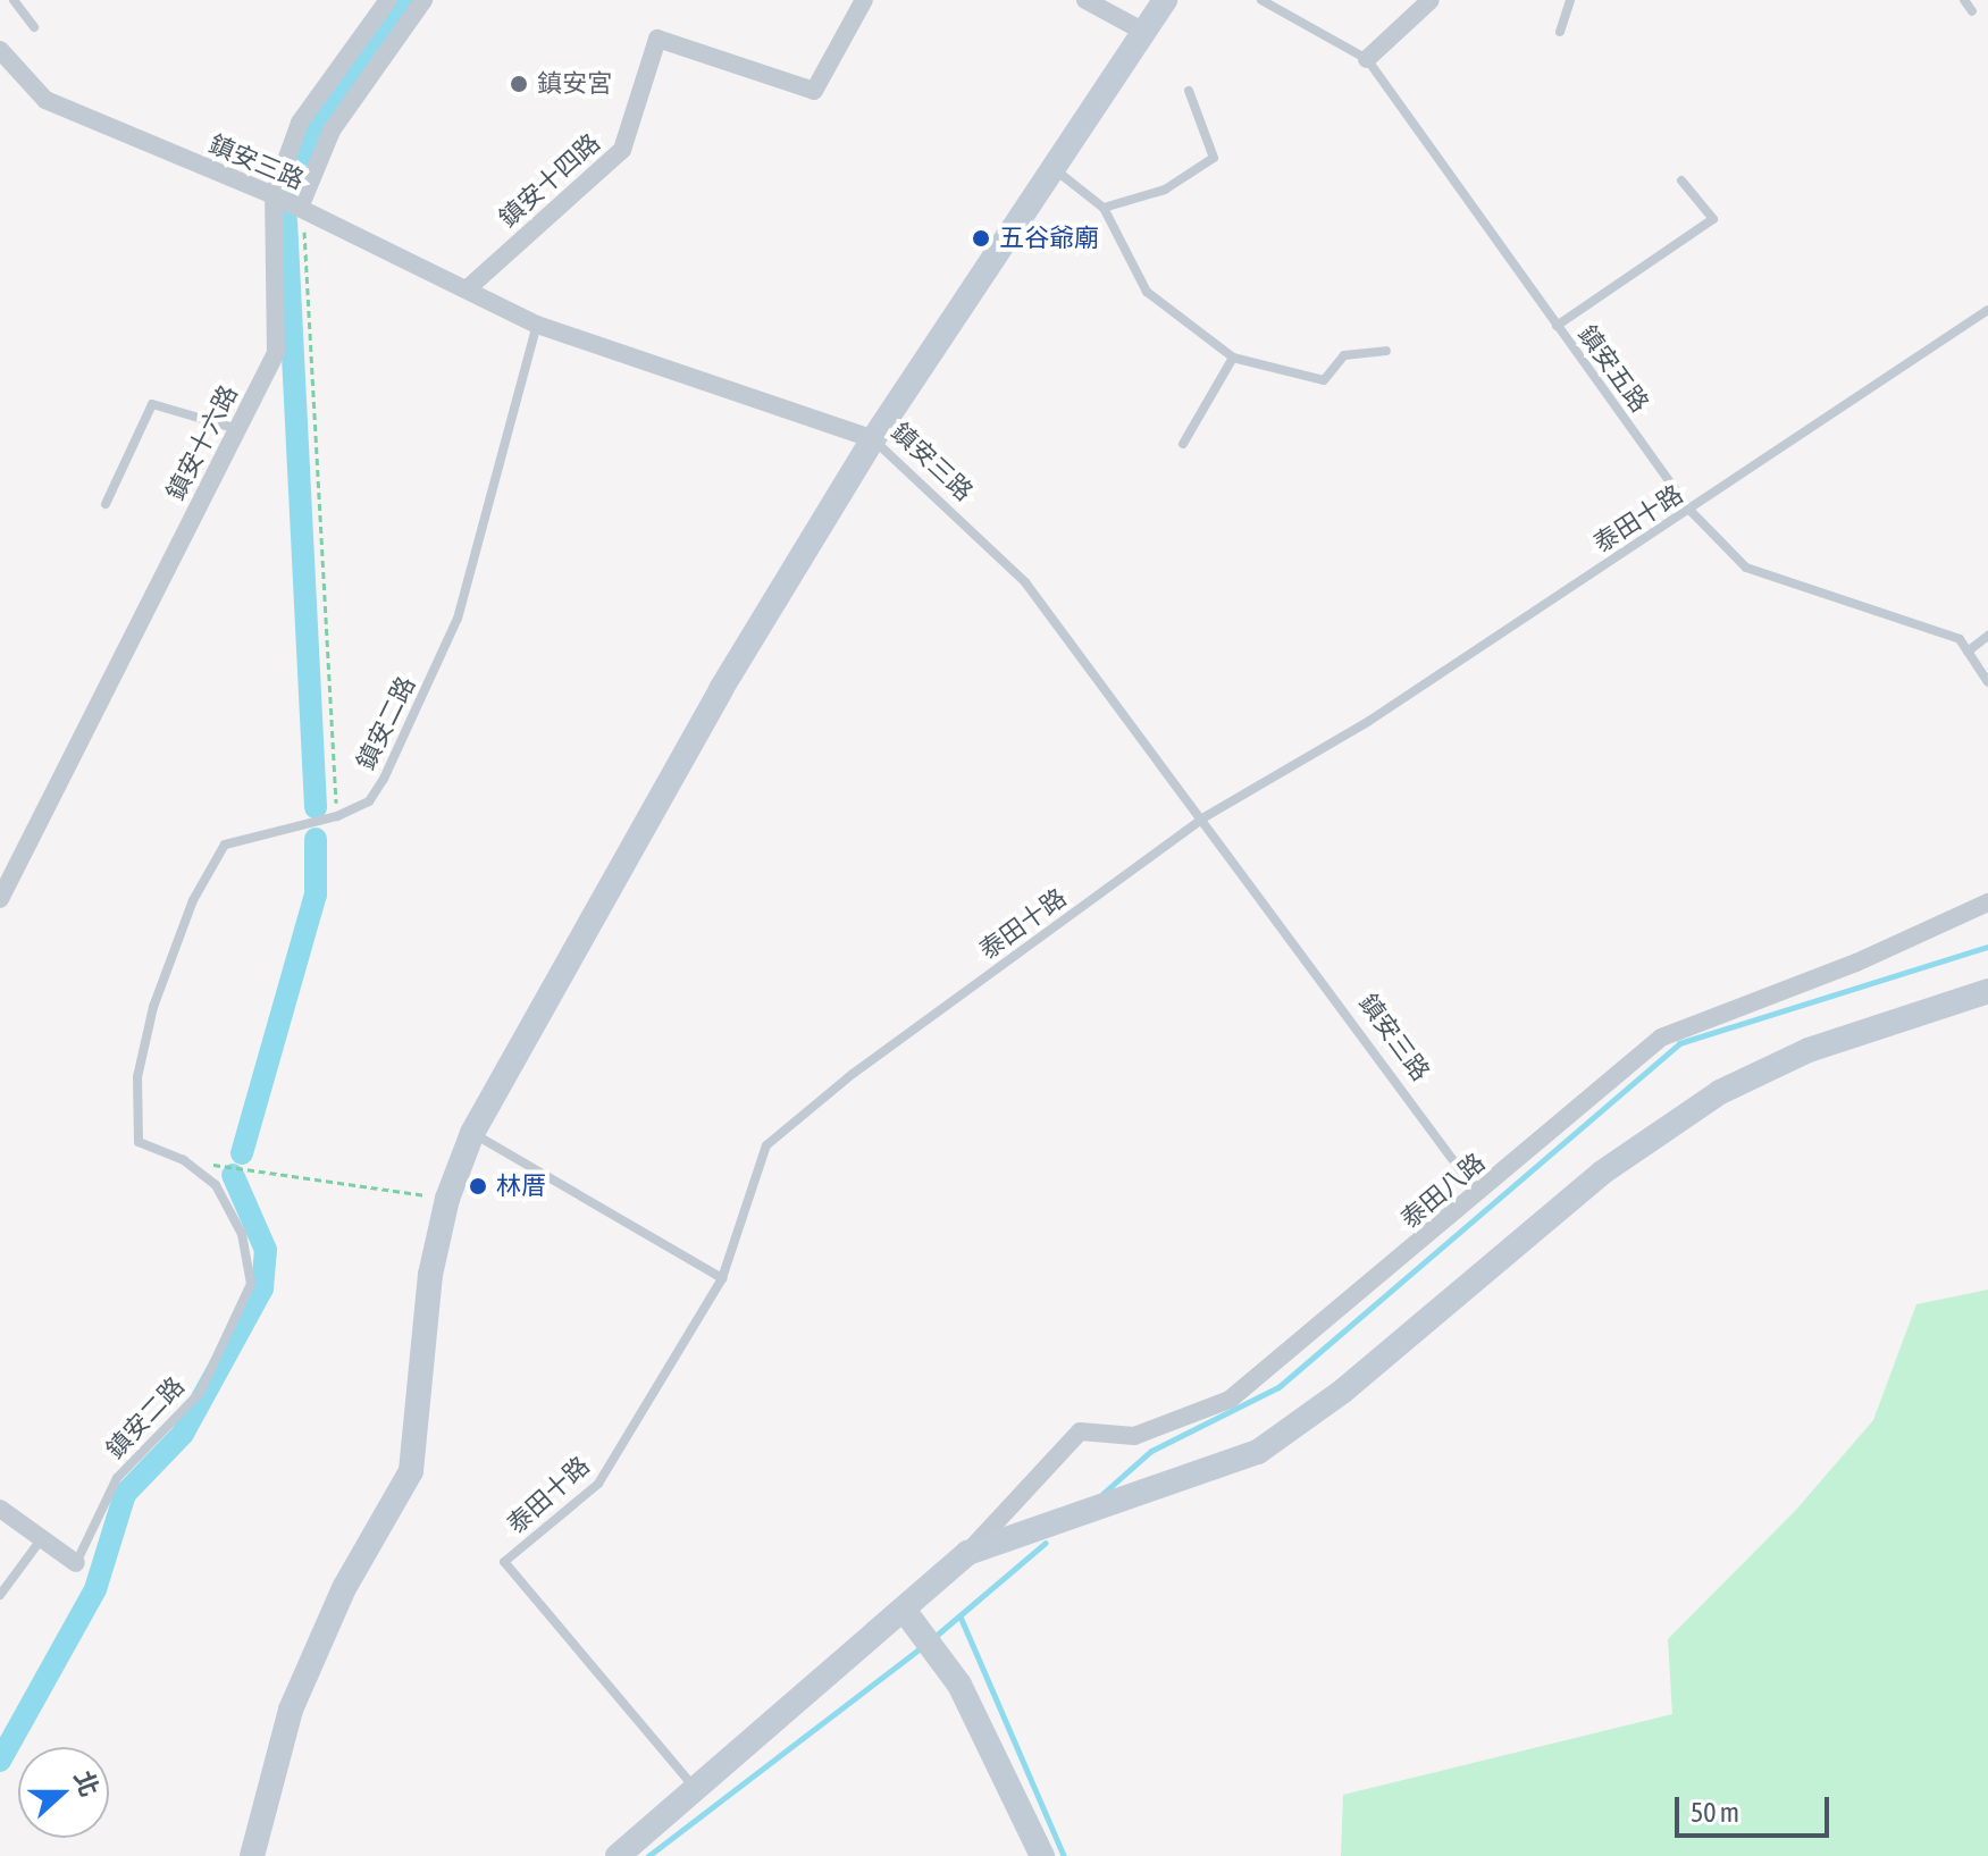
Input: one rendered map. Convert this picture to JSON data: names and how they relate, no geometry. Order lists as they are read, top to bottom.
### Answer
{
  "streets": {
    "street": [
      "鎮安三路",
      "鎮安十四路",
      "鎮安十六路",
      "泰田八路"
    ],
    "lane": ["鎮安五路", "泰田十路", "鎮安二路"]
  },
  "crossings": [
    ["鎮安三路", "鎮安十四路"],
    ["鎮安三路", "鎮安十六路"],
    ["鎮安三路", "泰田十路"],
    ["鎮安三路", "鎮安二路"],
    ["鎮安三路", "泰田八路"],
    ["鎮安五路", "泰田十路"]
  ],
  "places": ["鎮安宮", "五谷爺廟", "林厝"],
  "scale_bar": "50 m",
  "north": "right"
}
